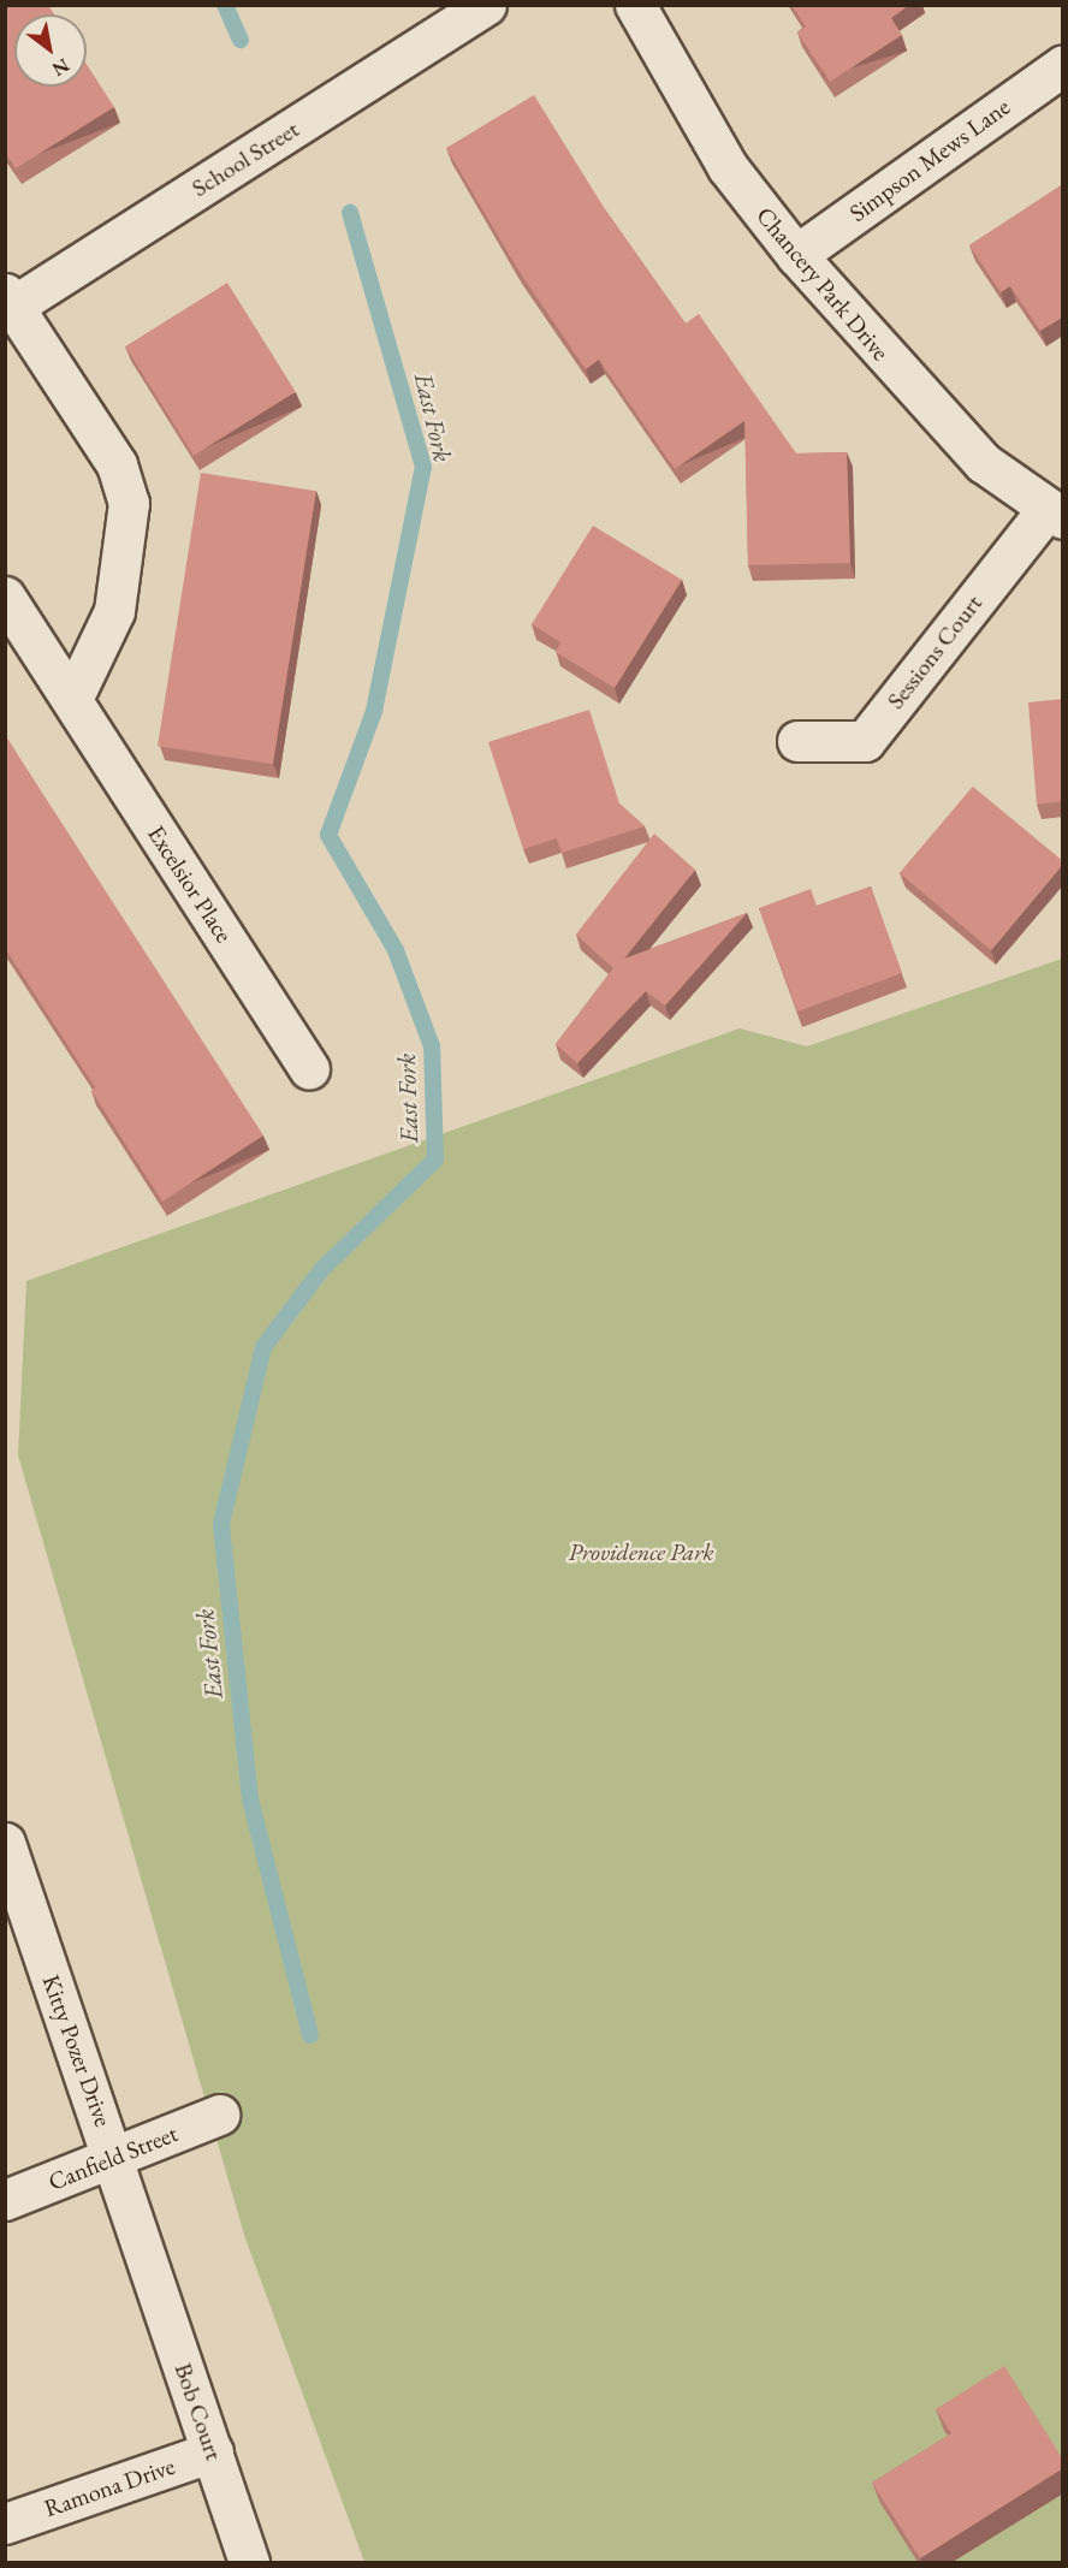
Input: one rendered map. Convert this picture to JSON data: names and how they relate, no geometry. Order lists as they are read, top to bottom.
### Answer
{
  "streets": {
    "street": [
      "School Street",
      "Simpson Mews Lane",
      "Chancery Park Drive",
      "Sessions Court",
      "Excelsior Place",
      "Kitty Pozer Drive",
      "Canfield Street",
      "Bob Court",
      "Ramona Drive"
    ]
  },
  "crossings": [
    ["Simpson Mews Lane", "Chancery Park Drive"],
    ["Chancery Park Drive", "Sessions Court"],
    ["Kitty Pozer Drive", "Canfield Street"],
    ["Kitty Pozer Drive", "Bob Court"],
    ["Bob Court", "Ramona Drive"]
  ],
  "water": ["East Fork"],
  "parks": ["Providence Park"],
  "north": "bottom right"
}
